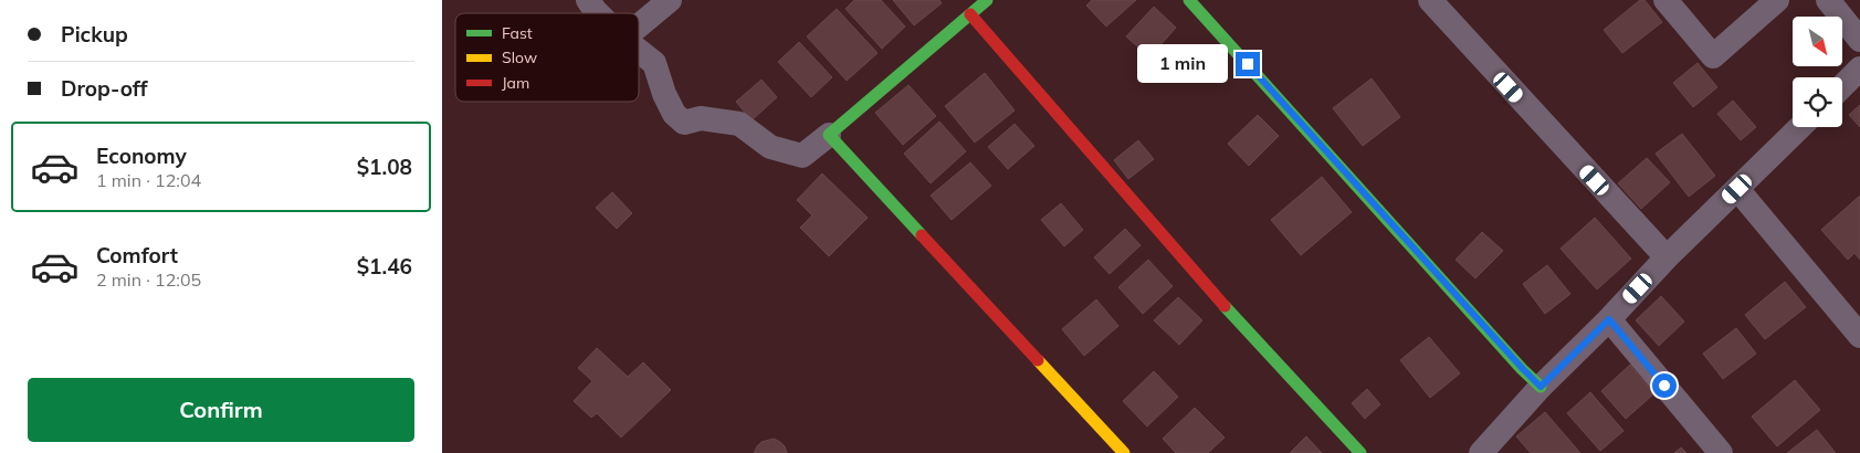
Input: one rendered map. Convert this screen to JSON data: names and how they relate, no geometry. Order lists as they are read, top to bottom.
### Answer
{
  "legend": ["Fast", "Slow", "Jam"],
  "north": "bottom right",
  "page": {
    "banner": ["Pickup", "Drop-off"],
    "bubble": "1 min",
    "list": [
      {
        "name": "Economy",
        "note": "1 min · 12:04",
        "value": "$1.08"
      },
      {
        "name": "Comfort",
        "note": "2 min · 12:05",
        "value": "$1.46"
      }
    ],
    "buttons": "Confirm"
  }
}
